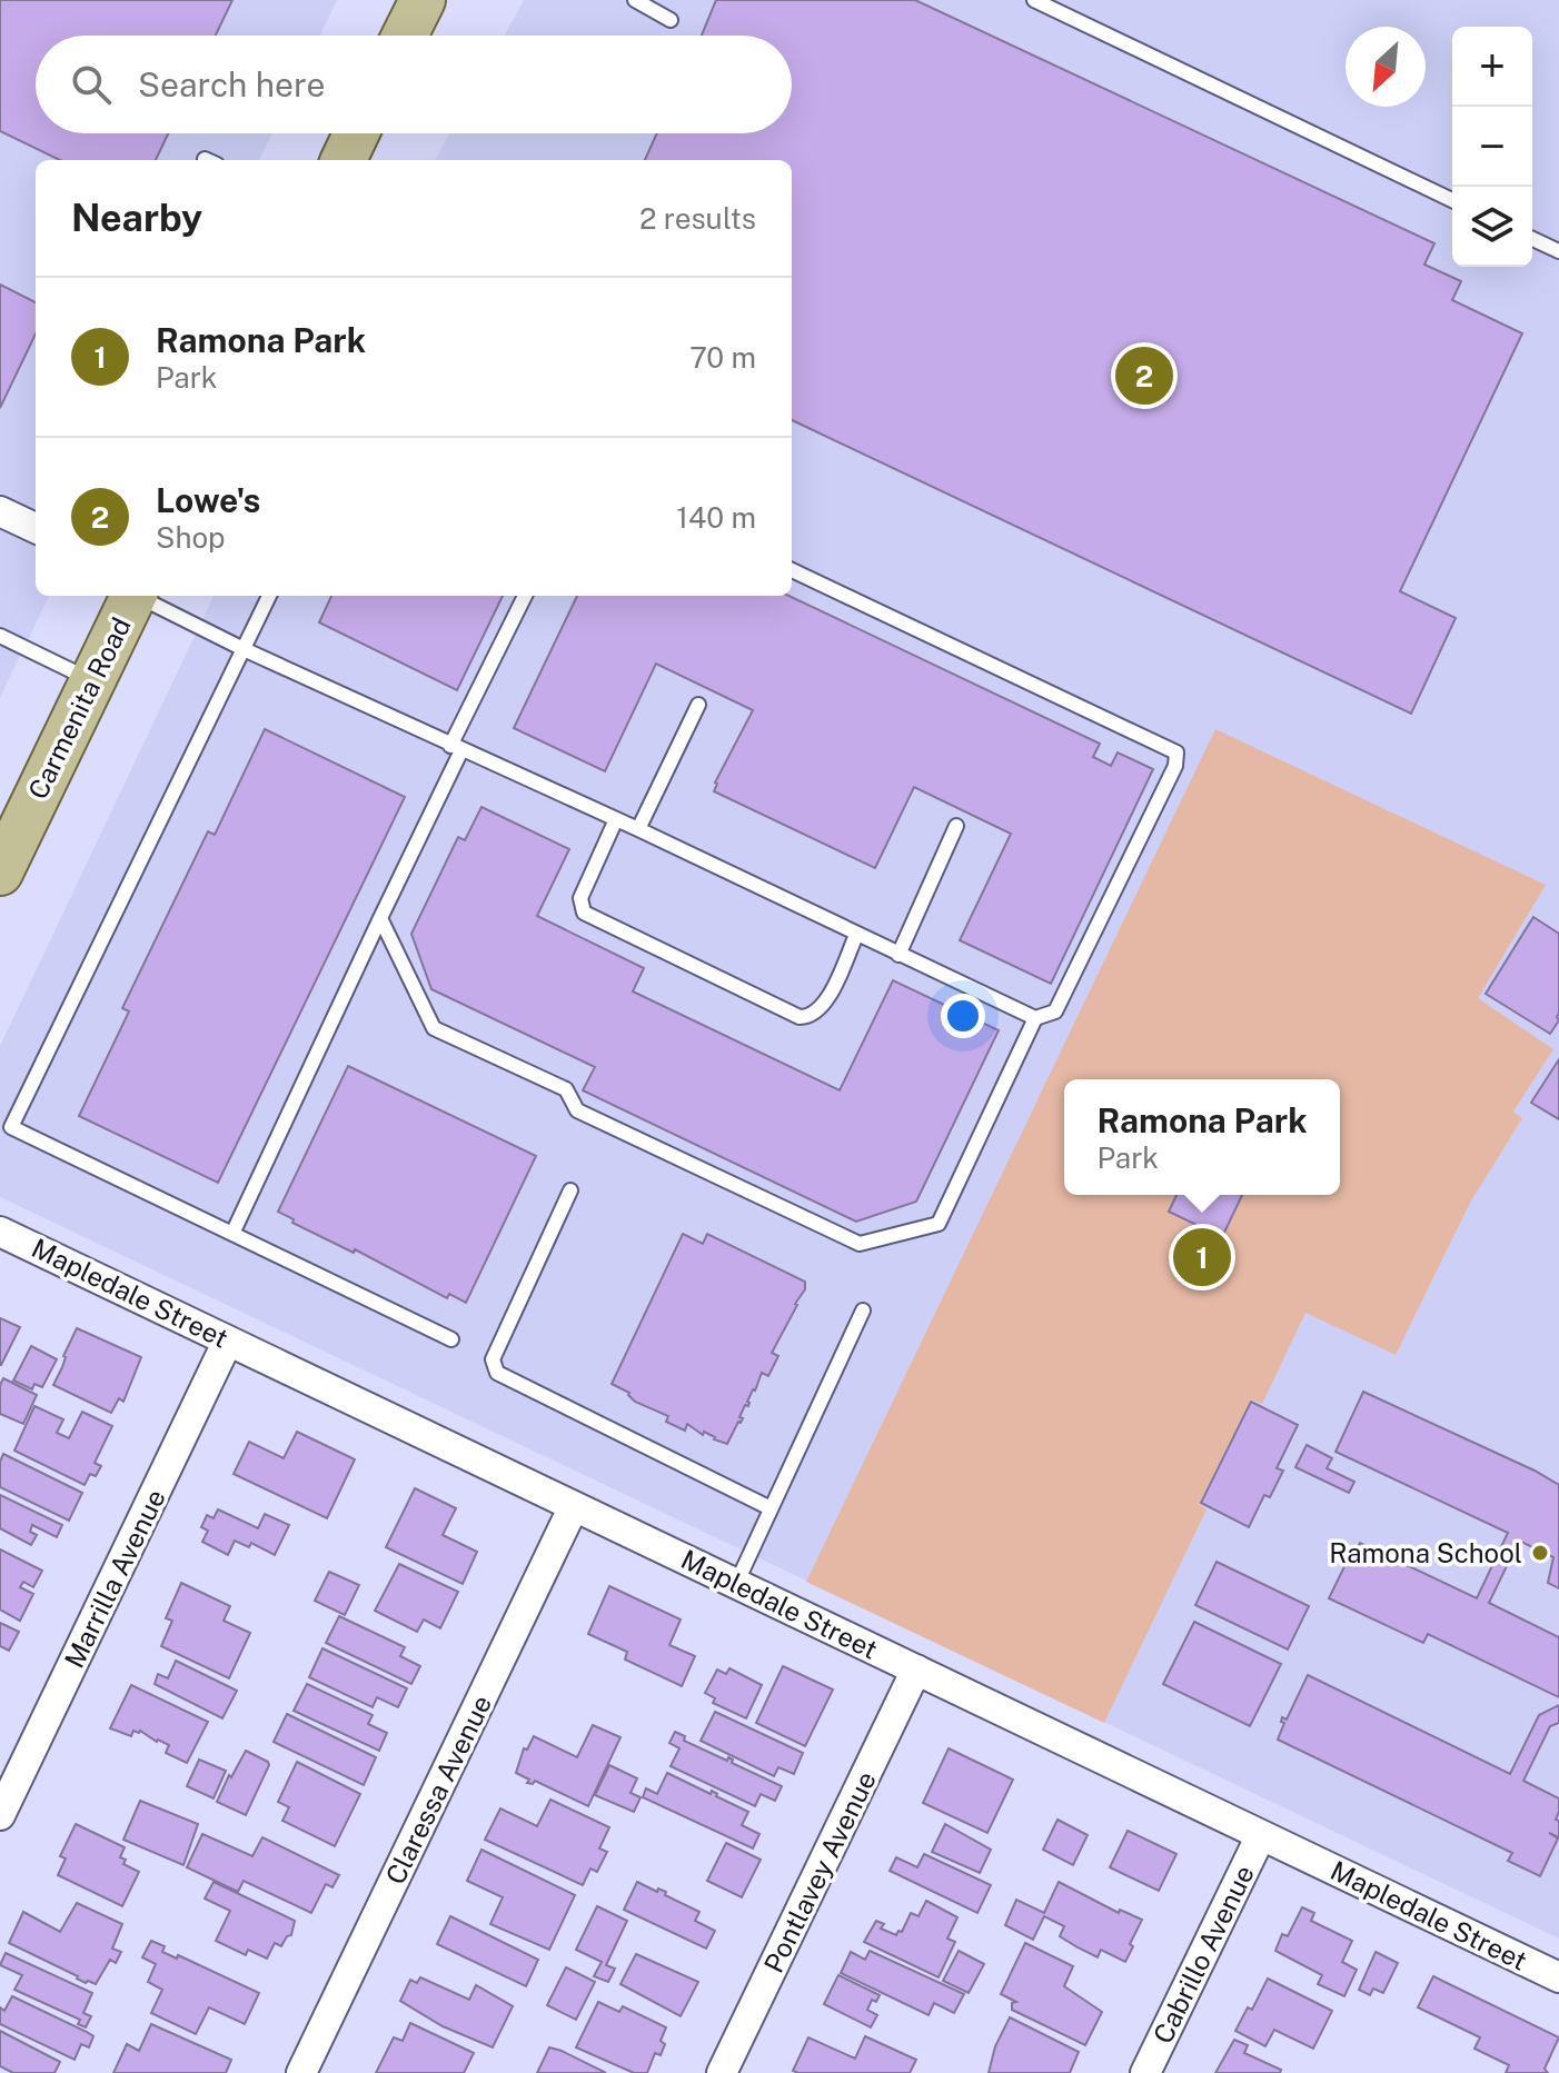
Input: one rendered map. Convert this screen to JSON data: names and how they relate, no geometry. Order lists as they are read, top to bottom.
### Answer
{
  "streets": {
    "main road": ["Carmenita Road"],
    "street": [
      "Mapledale Street",
      "Marrilla Avenue",
      "Claressa Avenue",
      "Pontlavey Avenue",
      "Cabrillo Avenue"
    ]
  },
  "crossings": [
    ["Mapledale Street", "Marrilla Avenue"],
    ["Mapledale Street", "Claressa Avenue"],
    ["Mapledale Street", "Pontlavey Avenue"],
    ["Mapledale Street", "Cabrillo Avenue"]
  ],
  "places": ["Ramona School"],
  "north": "bottom left",
  "page": {
    "map_buttons": ["+", "−"],
    "search": "Search here",
    "heading": ["Nearby", "2 results"],
    "list": [
      {
        "mark": "1",
        "name": "Ramona Park",
        "note": "Park",
        "value": "70 m"
      },
      {
        "mark": "2",
        "name": "Lowe's",
        "note": "Shop",
        "value": "140 m"
      }
    ],
    "pins": ["2", "1"],
    "popup": ["Ramona Park", "Park"]
  }
}
